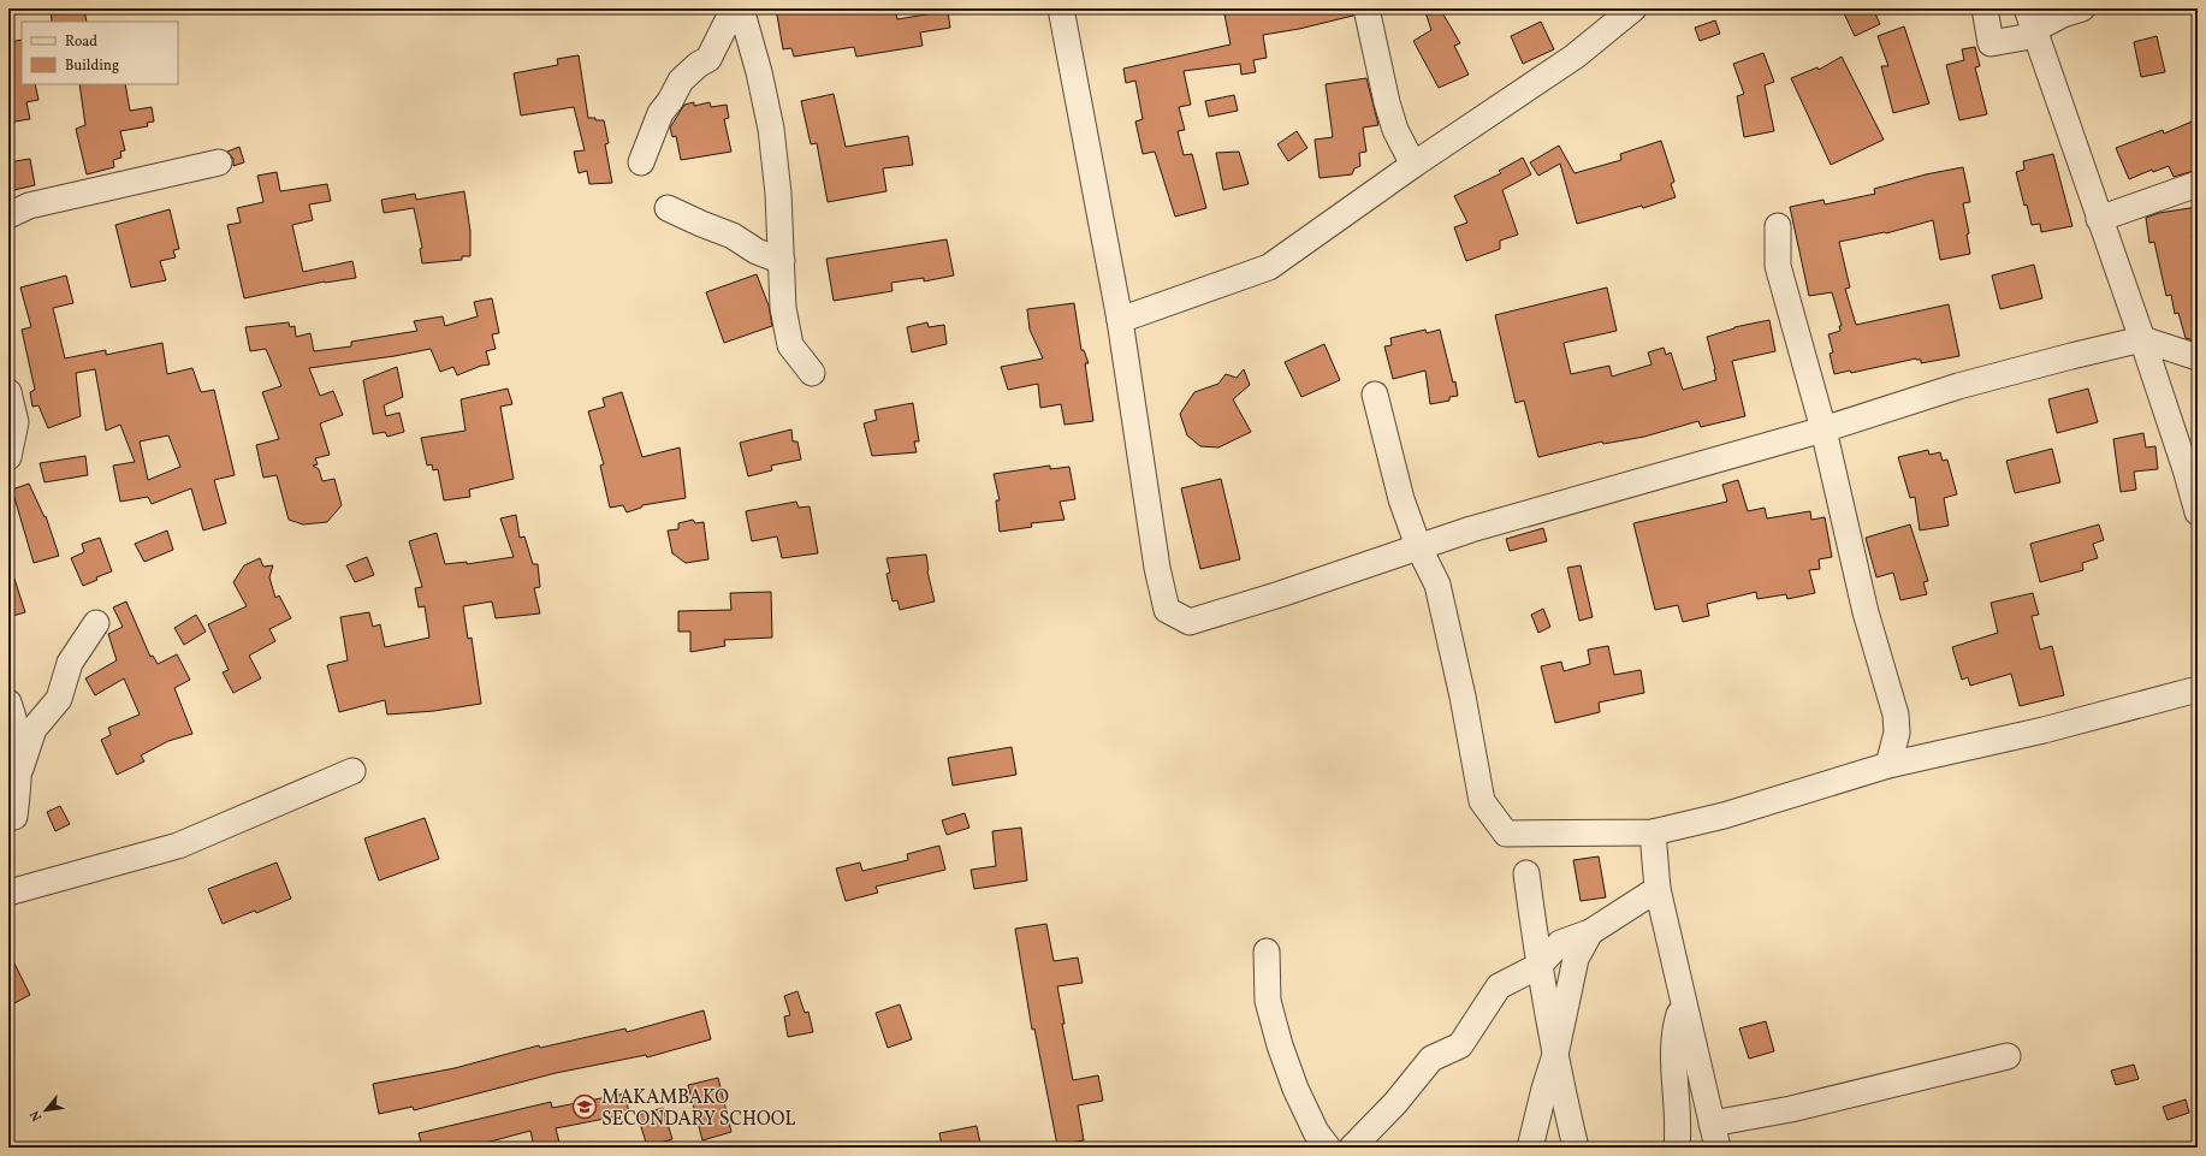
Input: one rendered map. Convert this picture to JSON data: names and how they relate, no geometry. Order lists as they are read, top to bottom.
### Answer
{
  "places": {
    "school or university": ["MAKAMBAKO SECONDARY SCHOOL"]
  },
  "legend": ["Road", "Building"],
  "north": "bottom left"
}
